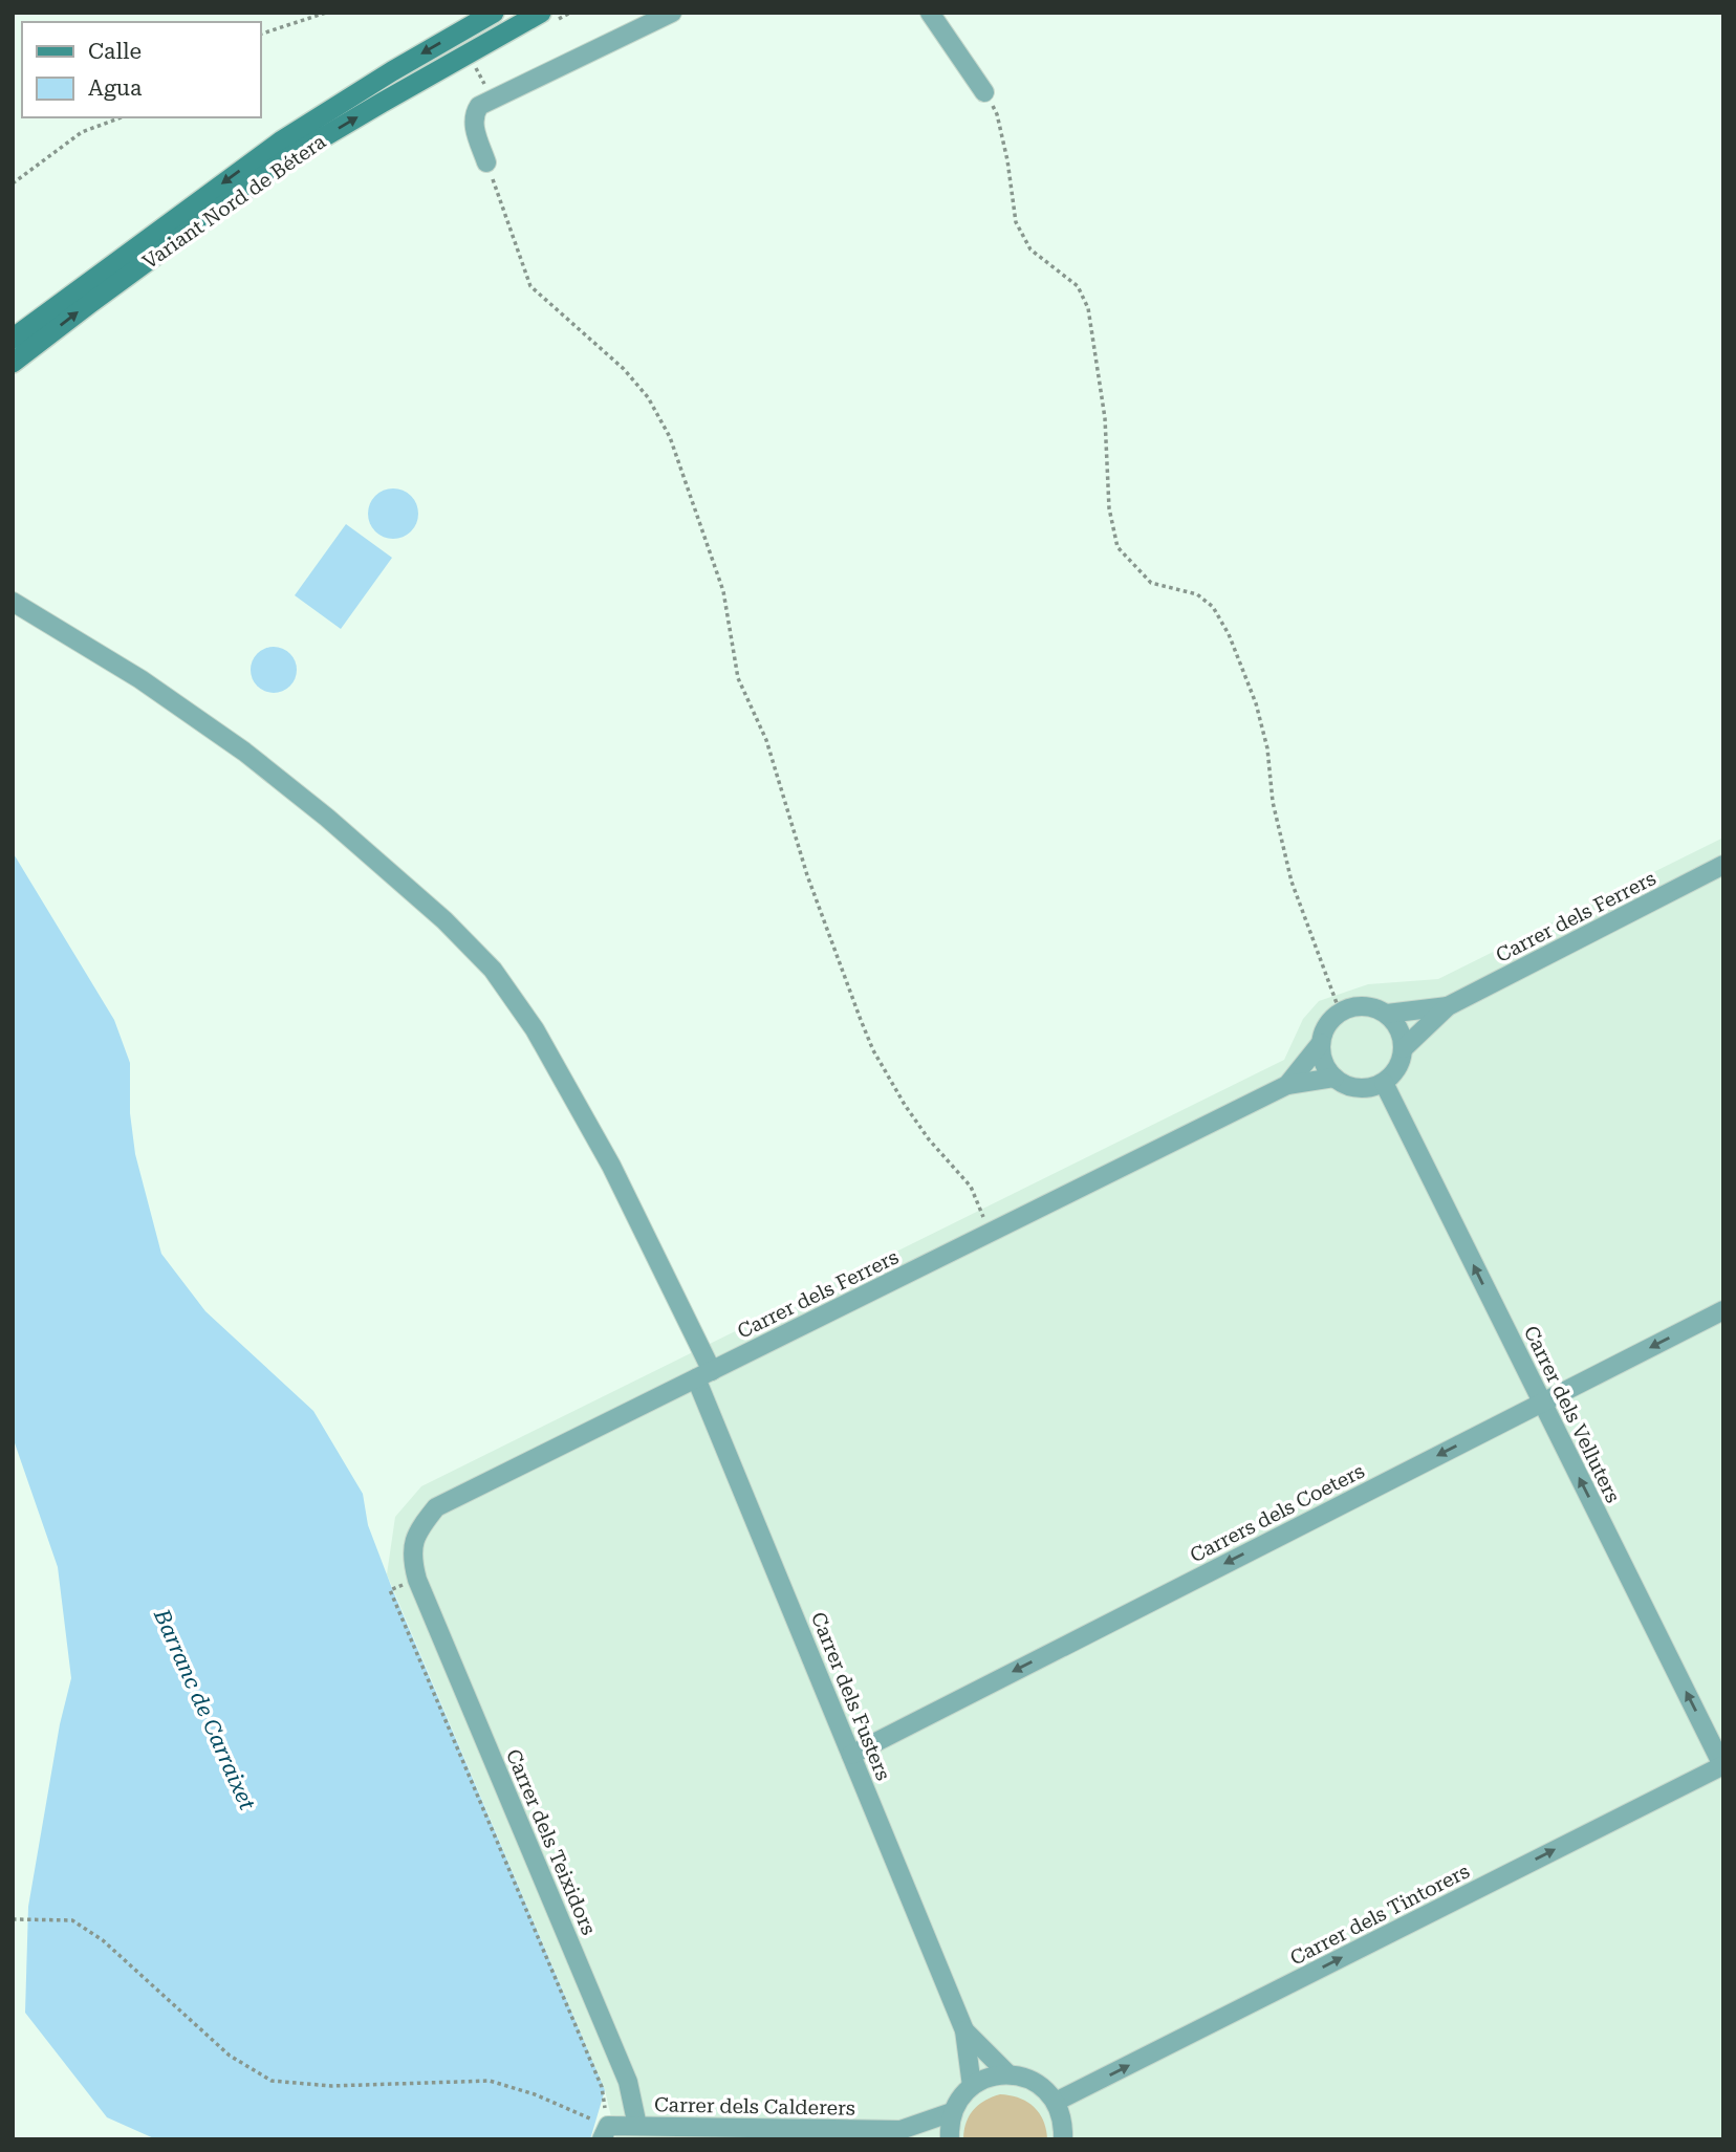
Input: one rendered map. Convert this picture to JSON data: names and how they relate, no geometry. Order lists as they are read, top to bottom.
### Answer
{
  "streets": {
    "main road": ["Variant Nord de Bétera"],
    "street": [
      "Carrer dels Ferrers",
      "Carrer dels Velluters",
      "Carrers dels Coeters",
      "Carrer dels Fusters",
      "Carrer dels Teixidors",
      "Carrer dels Tintorers",
      "Carrer dels Calderers"
    ]
  },
  "crossings": [
    ["Carrer dels Ferrers", "Carrer dels Velluters"],
    ["Carrer dels Ferrers", "Carrer dels Fusters"],
    ["Carrer dels Ferrers", "Carrer dels Teixidors"],
    ["Carrer dels Velluters", "Carrers dels Coeters"],
    ["Carrer dels Velluters", "Carrer dels Tintorers"],
    ["Carrers dels Coeters", "Carrer dels Fusters"],
    ["Carrer dels Teixidors", "Carrer dels Calderers"]
  ],
  "one_way": ["Carrer dels Velluters", "Carrers dels Coeters", "Carrer dels Tintorers"],
  "water": ["Barranc de Carraixet"],
  "legend": ["Calle", "Agua"]
}
